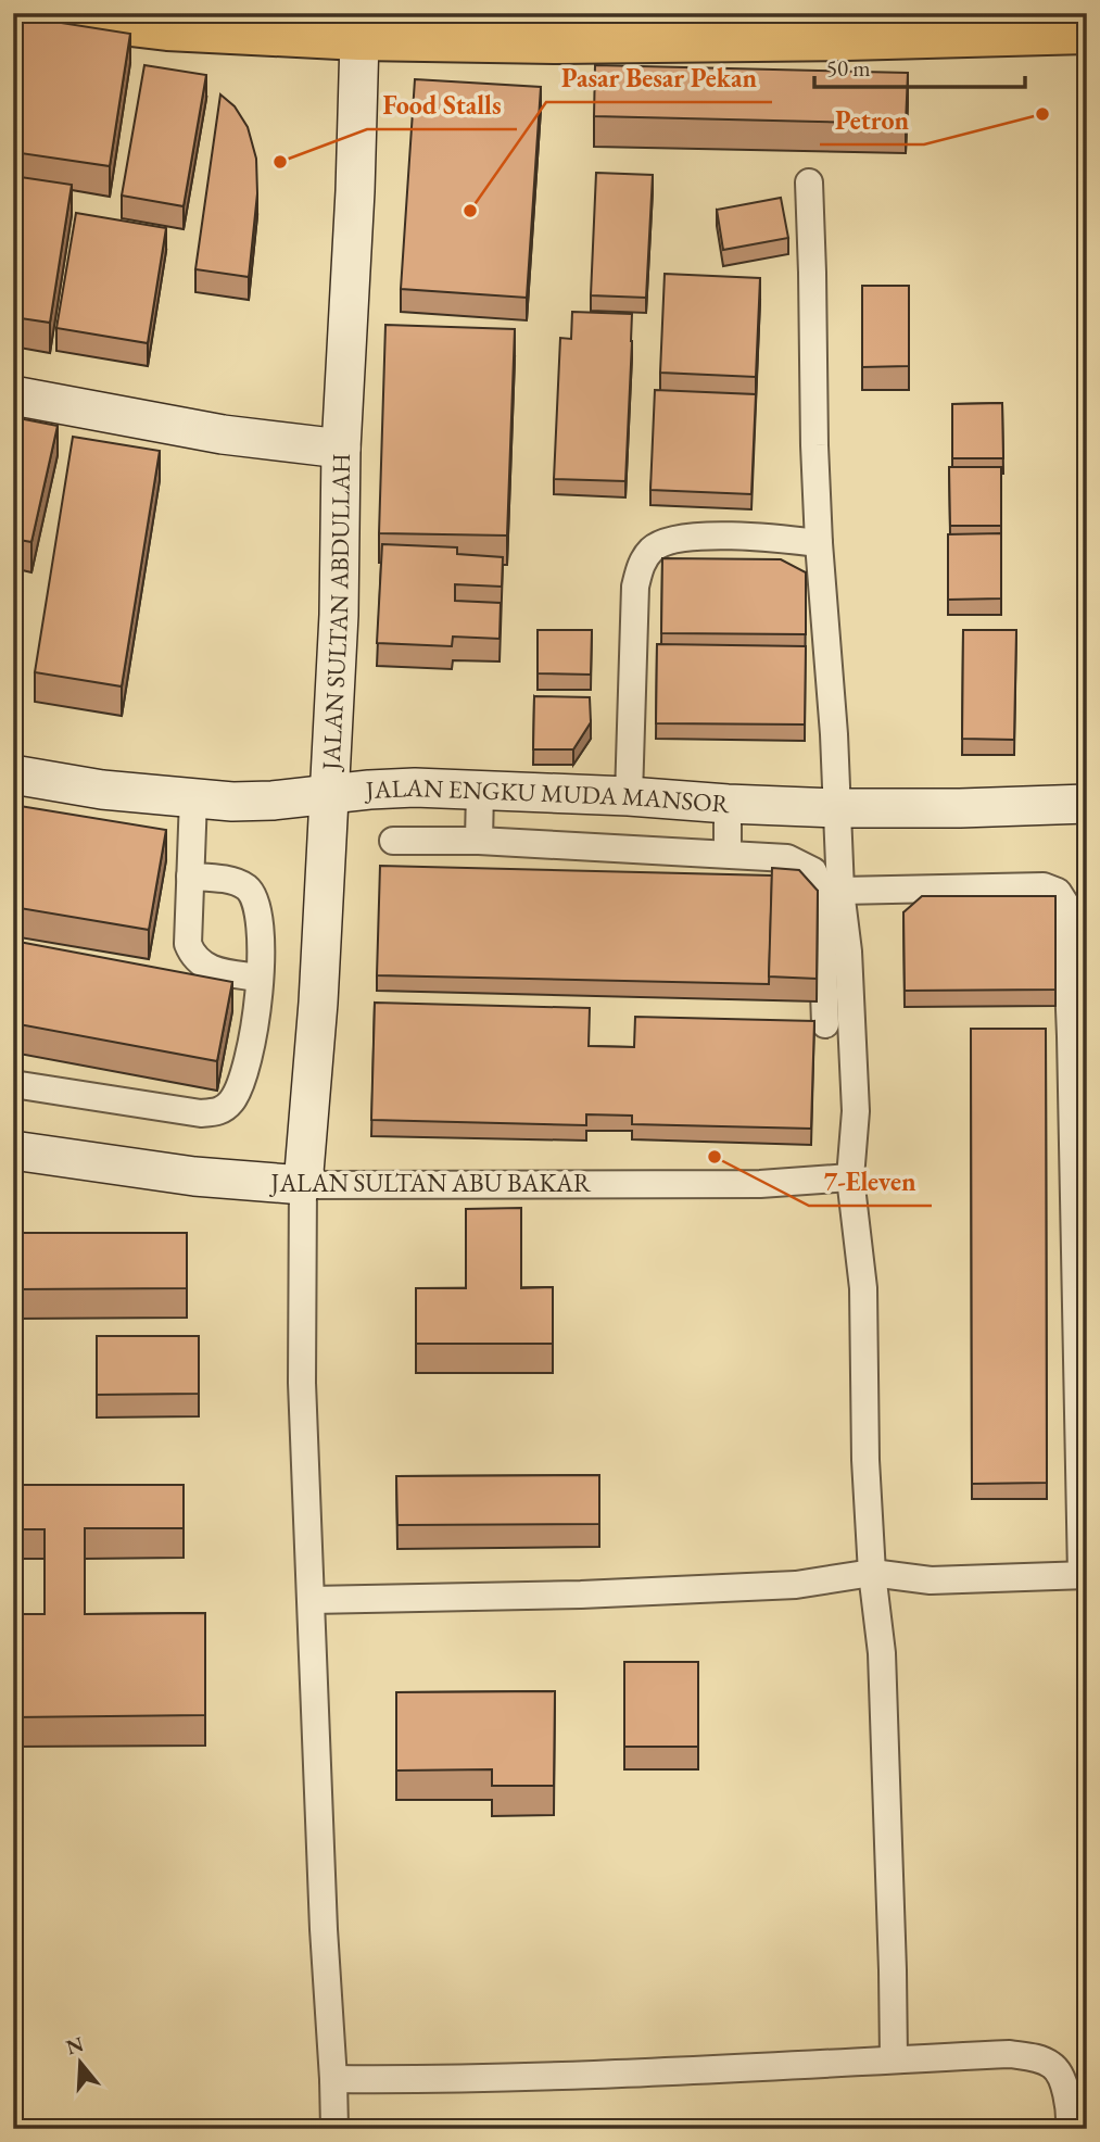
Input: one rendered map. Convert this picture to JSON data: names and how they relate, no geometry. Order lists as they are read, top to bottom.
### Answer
{
  "streets": {
    "street": ["JALAN SULTAN ABDULLAH", "JALAN ENGKU MUDA MANSOR", "JALAN SULTAN ABU BAKAR"]
  },
  "crossings": [
    ["JALAN SULTAN ABDULLAH", "JALAN ENGKU MUDA MANSOR"],
    ["JALAN SULTAN ABDULLAH", "JALAN SULTAN ABU BAKAR"]
  ],
  "places": [
    "Petron",
    "Food Stalls",
    "Pasar Besar Pekan",
    "7-Eleven"
  ],
  "scale_bar": "50 m",
  "north": "top"
}
